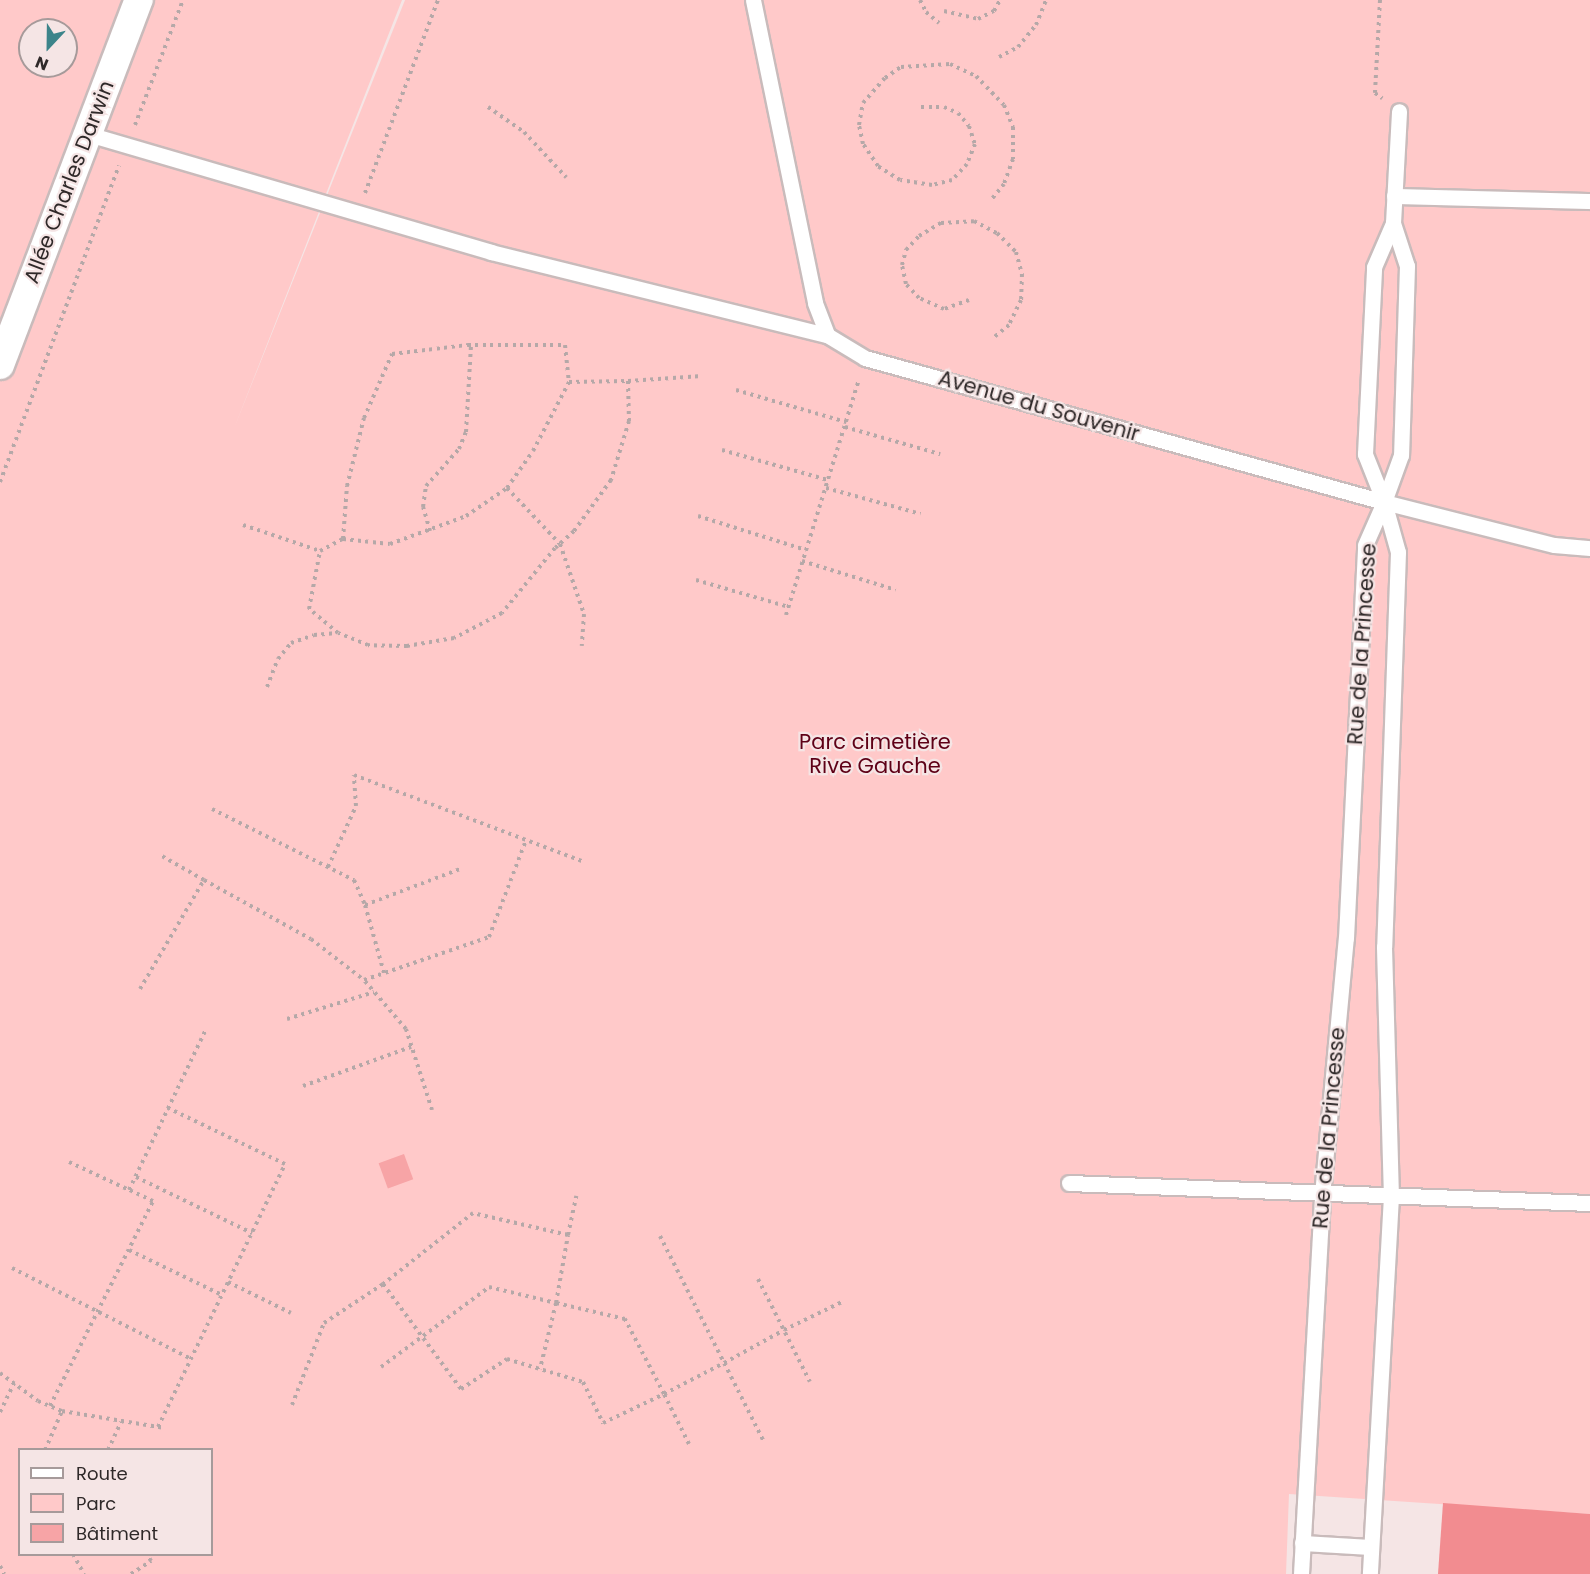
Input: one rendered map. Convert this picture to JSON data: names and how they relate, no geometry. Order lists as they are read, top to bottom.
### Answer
{
  "streets": {
    "street": ["Allée Charles Darwin"],
    "lane": ["Avenue du Souvenir", "Rue de la Princesse"]
  },
  "crossings": [
    ["Allée Charles Darwin", "Avenue du Souvenir"],
    ["Avenue du Souvenir", "Rue de la Princesse"]
  ],
  "parks": ["Parc cimetière Rive Gauche"],
  "legend": ["Route", "Parc", "Bâtiment"],
  "north": "bottom"
}
